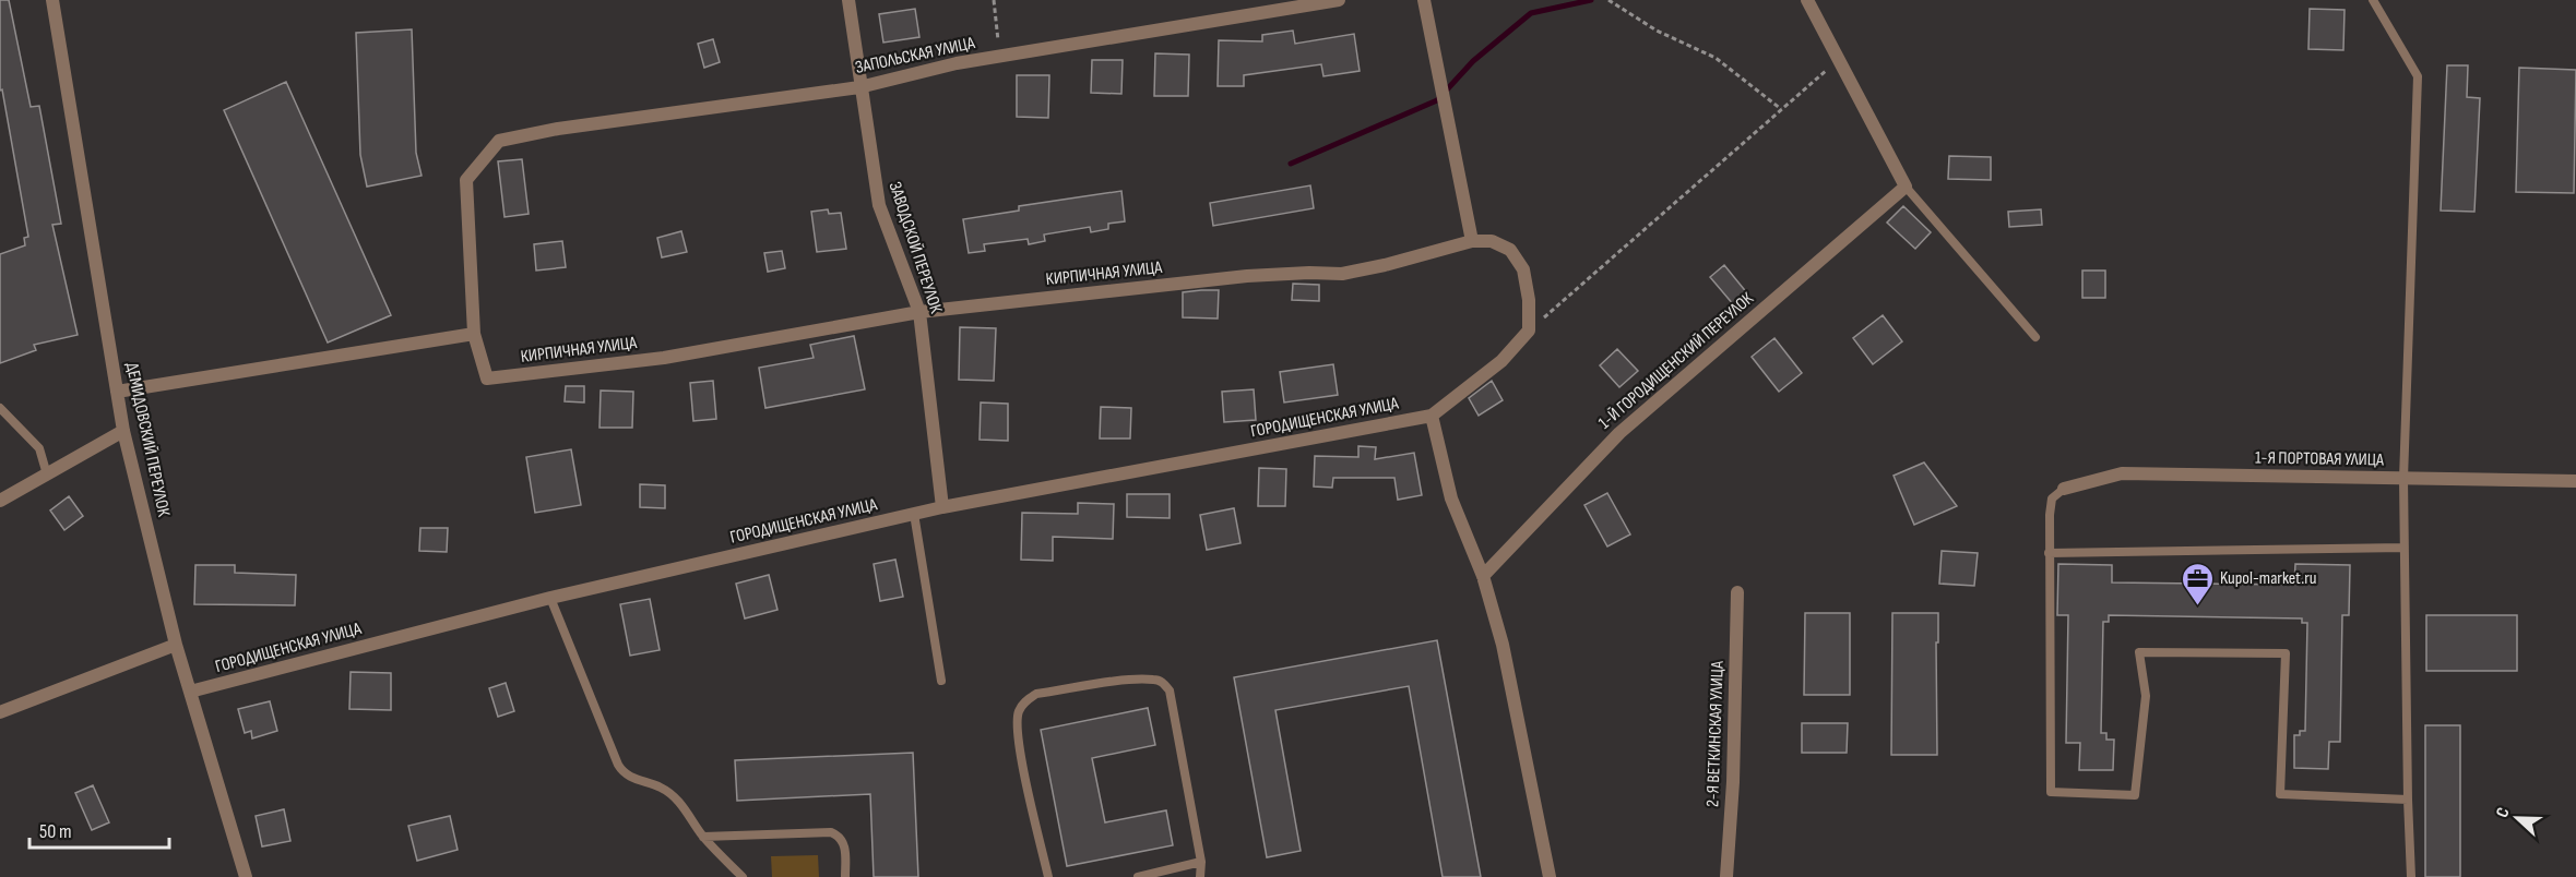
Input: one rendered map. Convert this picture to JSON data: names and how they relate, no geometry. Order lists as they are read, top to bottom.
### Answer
{
  "streets": {
    "street": [
      "ЗАПОЛЬСКАЯ УЛИЦА",
      "ЗАВОДСКОЙ ПЕРЕУЛОК",
      "КИРПИЧНАЯ УЛИЦА",
      "1-Й ГОРОДИЩЕНСКИЙ ПЕРЕУЛОК",
      "ГОРОДИЩЕНСКАЯ УЛИЦА",
      "ДЕМИДОВСКИЙ ПЕРЕУЛОК",
      "1-Я ПОРТОВАЯ УЛИЦА",
      "2-Я ВЕТКИНСКАЯ УЛИЦА"
    ]
  },
  "crossings": [
    ["ЗАПОЛЬСКАЯ УЛИЦА", "ЗАВОДСКОЙ ПЕРЕУЛОК"],
    ["ЗАПОЛЬСКАЯ УЛИЦА", "КИРПИЧНАЯ УЛИЦА"],
    ["ЗАВОДСКОЙ ПЕРЕУЛОК", "КИРПИЧНАЯ УЛИЦА"],
    ["ЗАВОДСКОЙ ПЕРЕУЛОК", "ГОРОДИЩЕНСКАЯ УЛИЦА"],
    ["ГОРОДИЩЕНСКАЯ УЛИЦА", "ДЕМИДОВСКИЙ ПЕРЕУЛОК"]
  ],
  "places": {
    "office": ["Kupol-market.ru"]
  },
  "scale_bar": "50 m",
  "north": "left"
}
